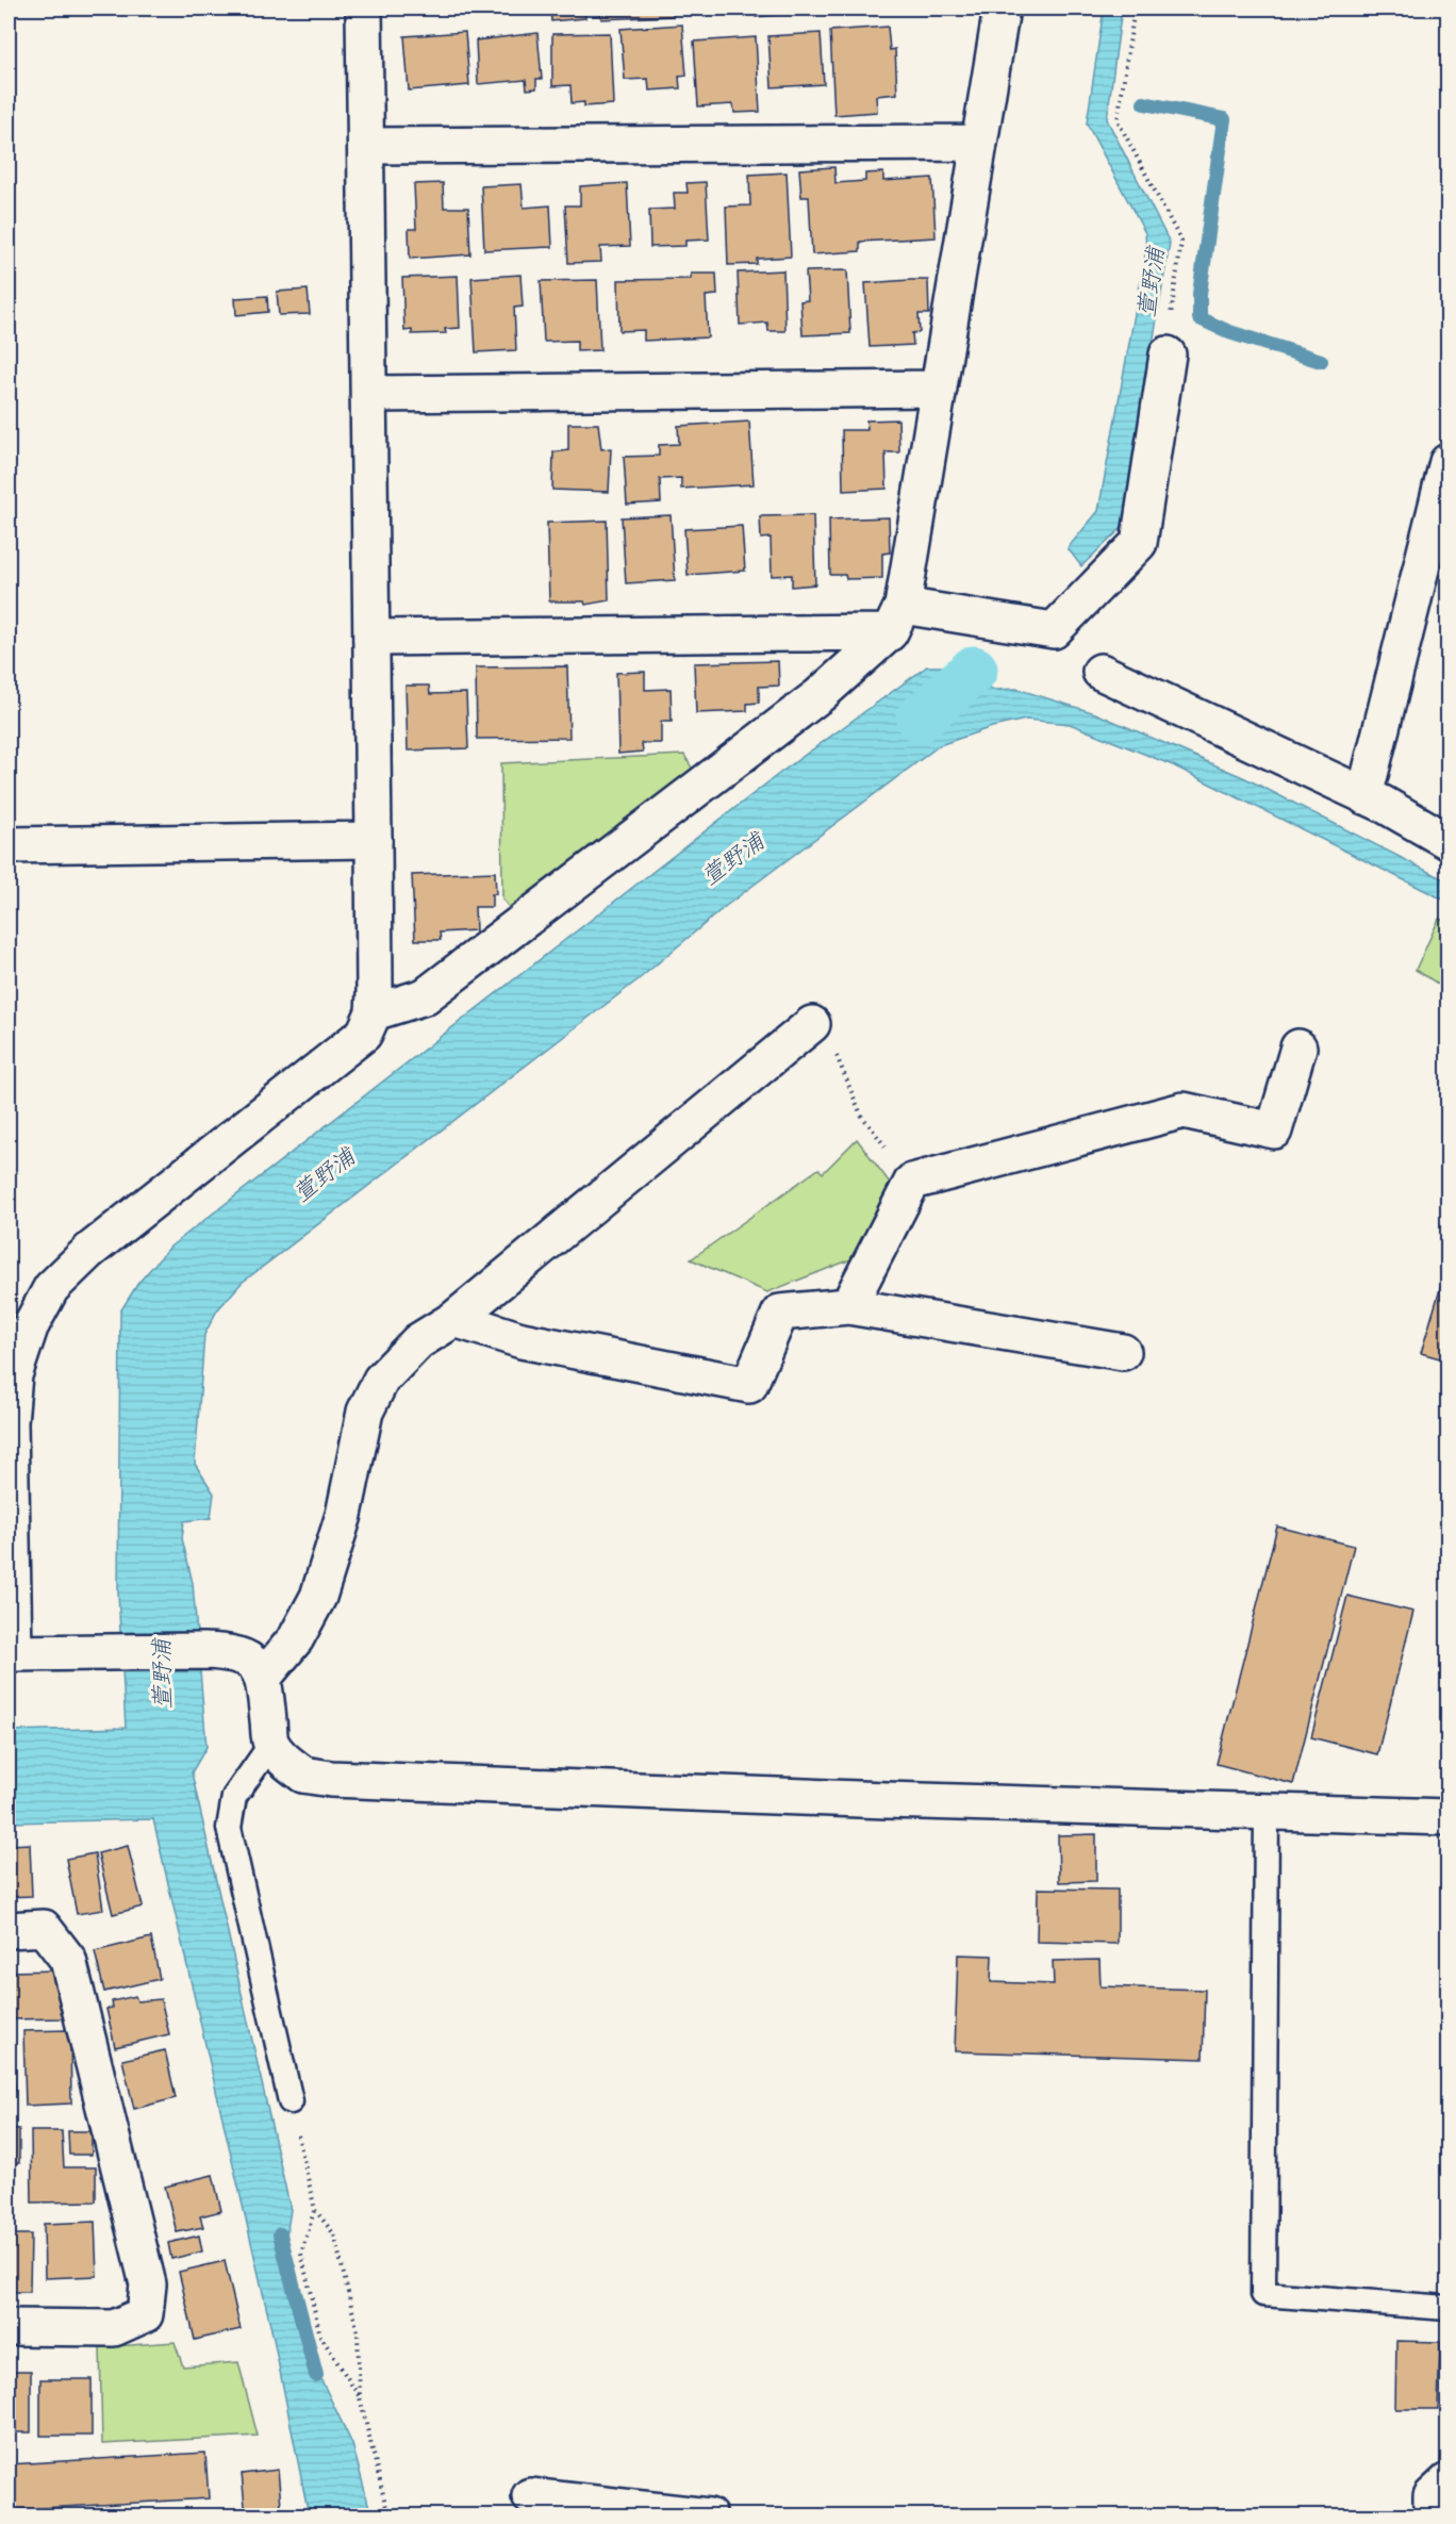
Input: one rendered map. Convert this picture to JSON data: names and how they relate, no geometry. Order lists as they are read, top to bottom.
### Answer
{
  "water": ["萱野浦"]
}
